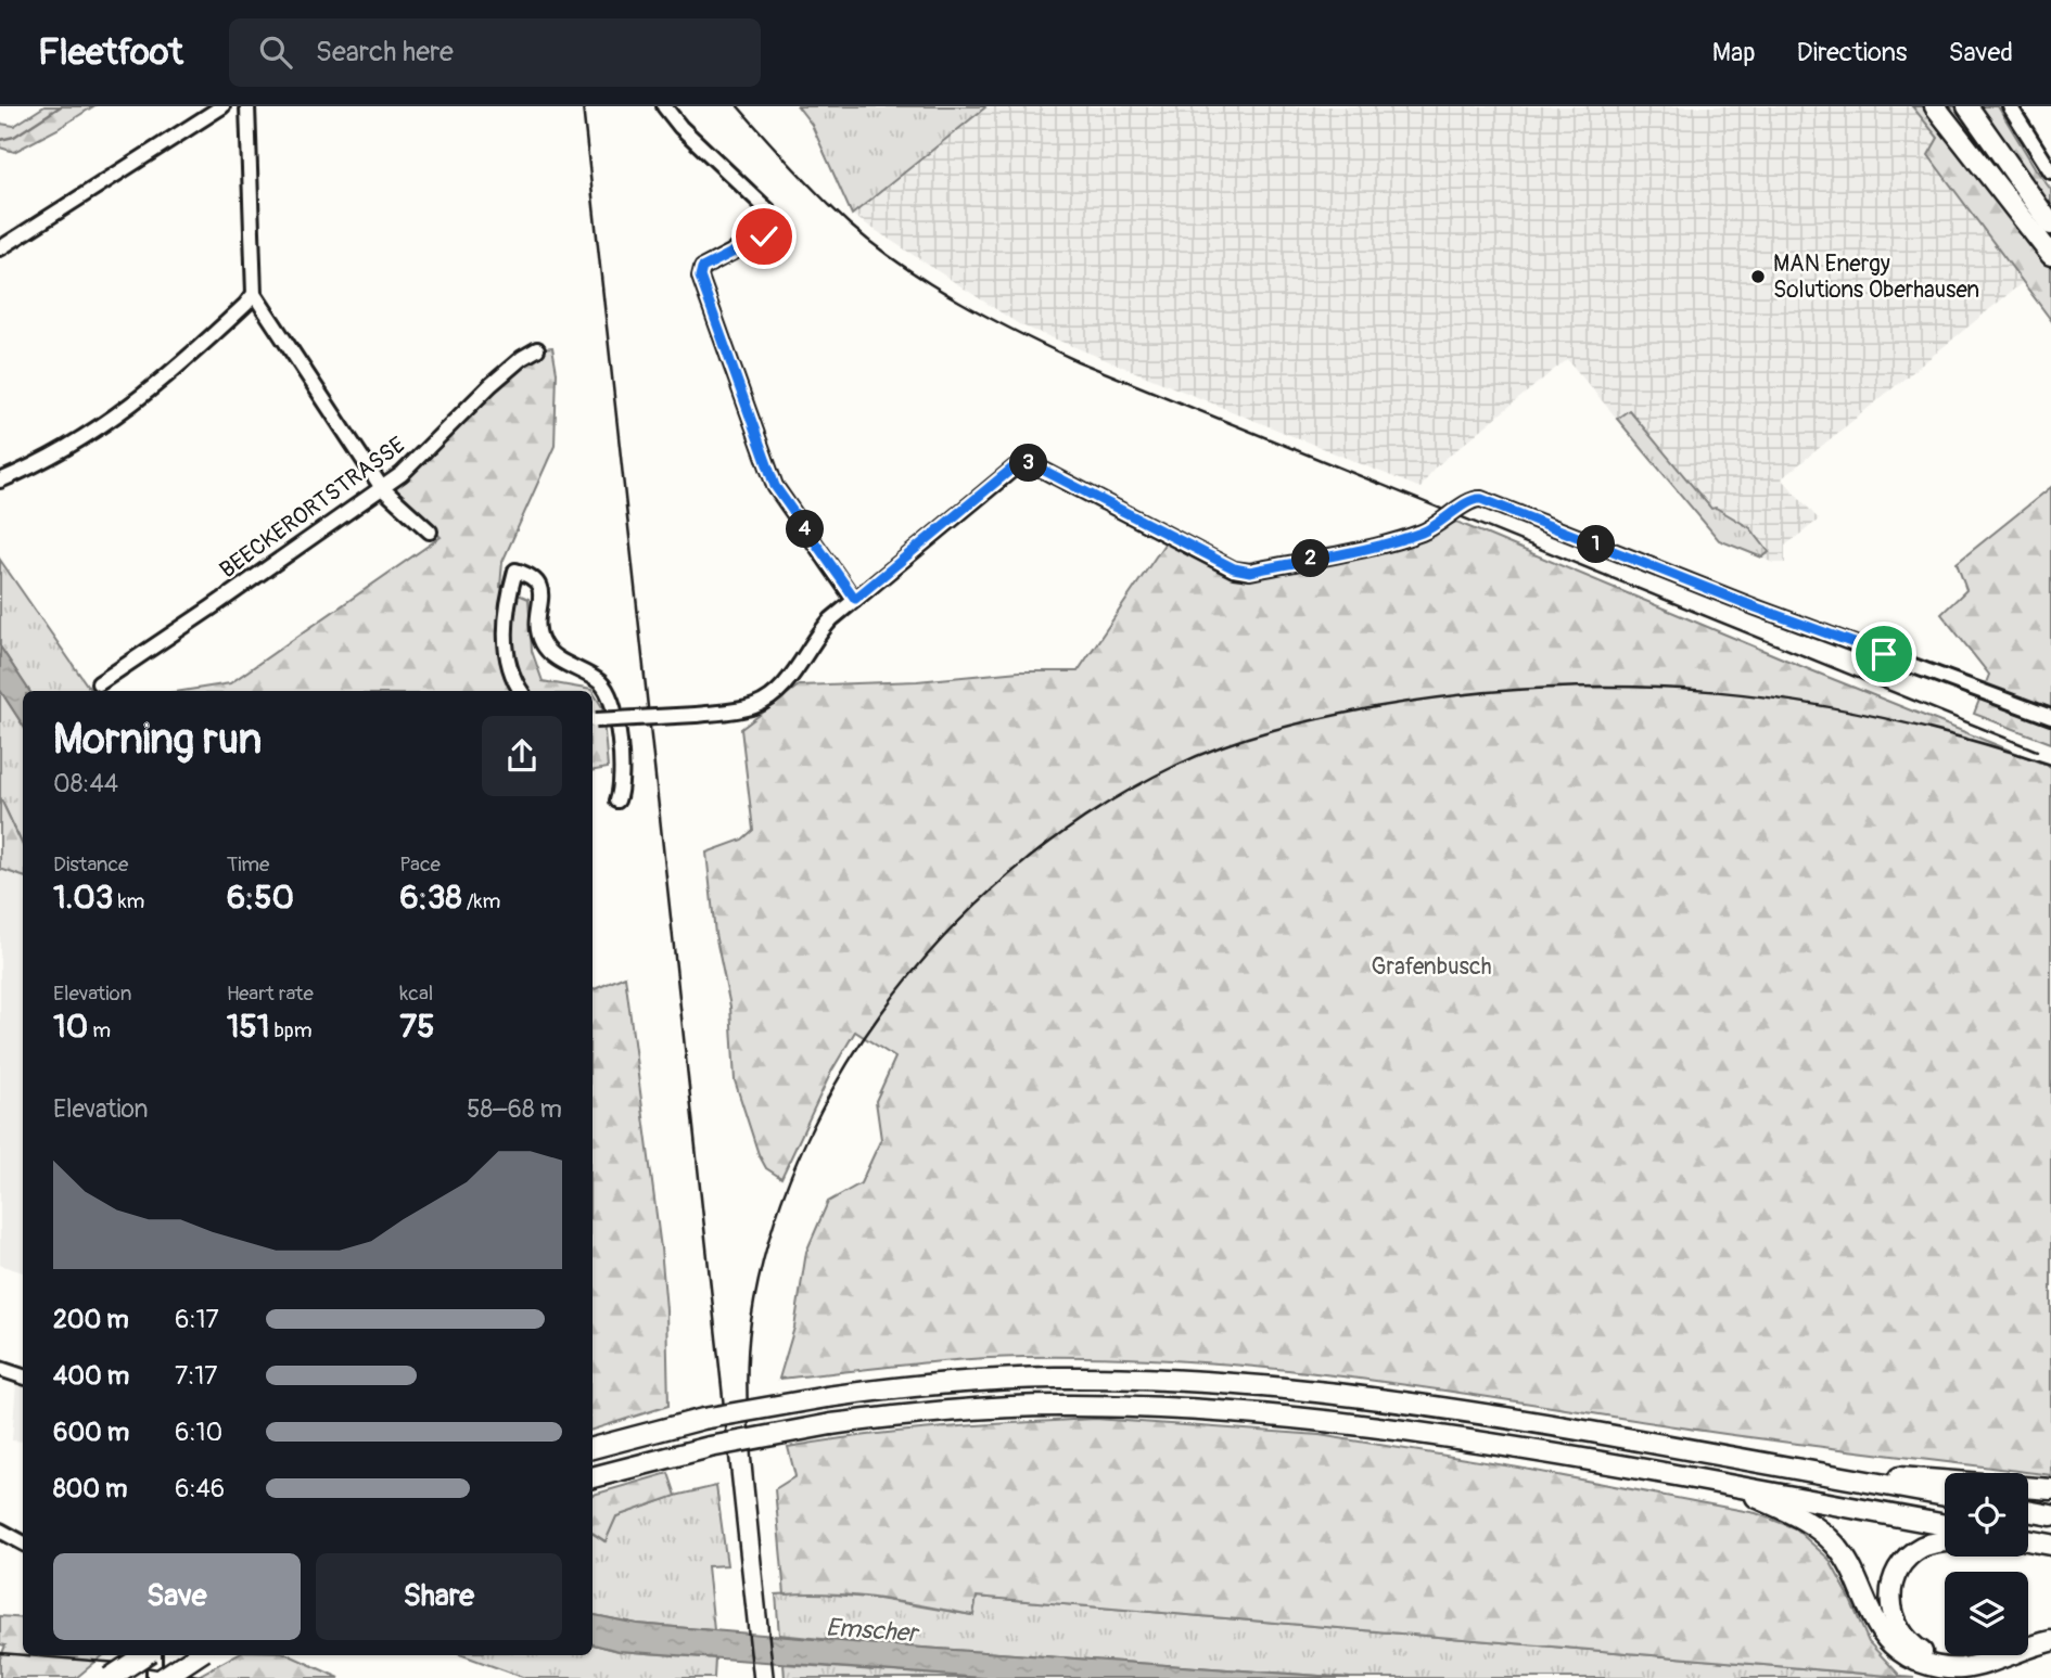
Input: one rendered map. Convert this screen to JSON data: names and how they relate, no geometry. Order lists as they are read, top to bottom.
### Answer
{
  "streets": {
    "street": ["BEECKERORTSTRASSE"]
  },
  "water": ["Emscher"],
  "parks": ["Grafenbusch"],
  "places": ["MAN Energy Solutions Oberhausen"],
  "page": {
    "header": "Fleetfoot",
    "search": "Search here",
    "nav": ["Map", "Directions", "Saved"],
    "pins": [
      "3",
      "4",
      "1",
      "2"
    ],
    "heading": ["Morning run", "08:44"],
    "stats": [
      ["Distance", "1.03 km"],
      ["Time", "6:50"],
      ["Pace", "6:38 /km"],
      ["Elevation", "10 m"],
      ["Heart rate", "151 bpm"],
      ["kcal", "75"]
    ],
    "chart": ["Elevation", "58–68 m"],
    "list": [
      {
        "name": "200 m",
        "note": "6:17"
      },
      {
        "name": "400 m",
        "note": "7:17"
      },
      {
        "name": "600 m",
        "note": "6:10"
      },
      {
        "name": "800 m",
        "note": "6:46"
      }
    ],
    "buttons": ["Save", "Share"]
  }
}
